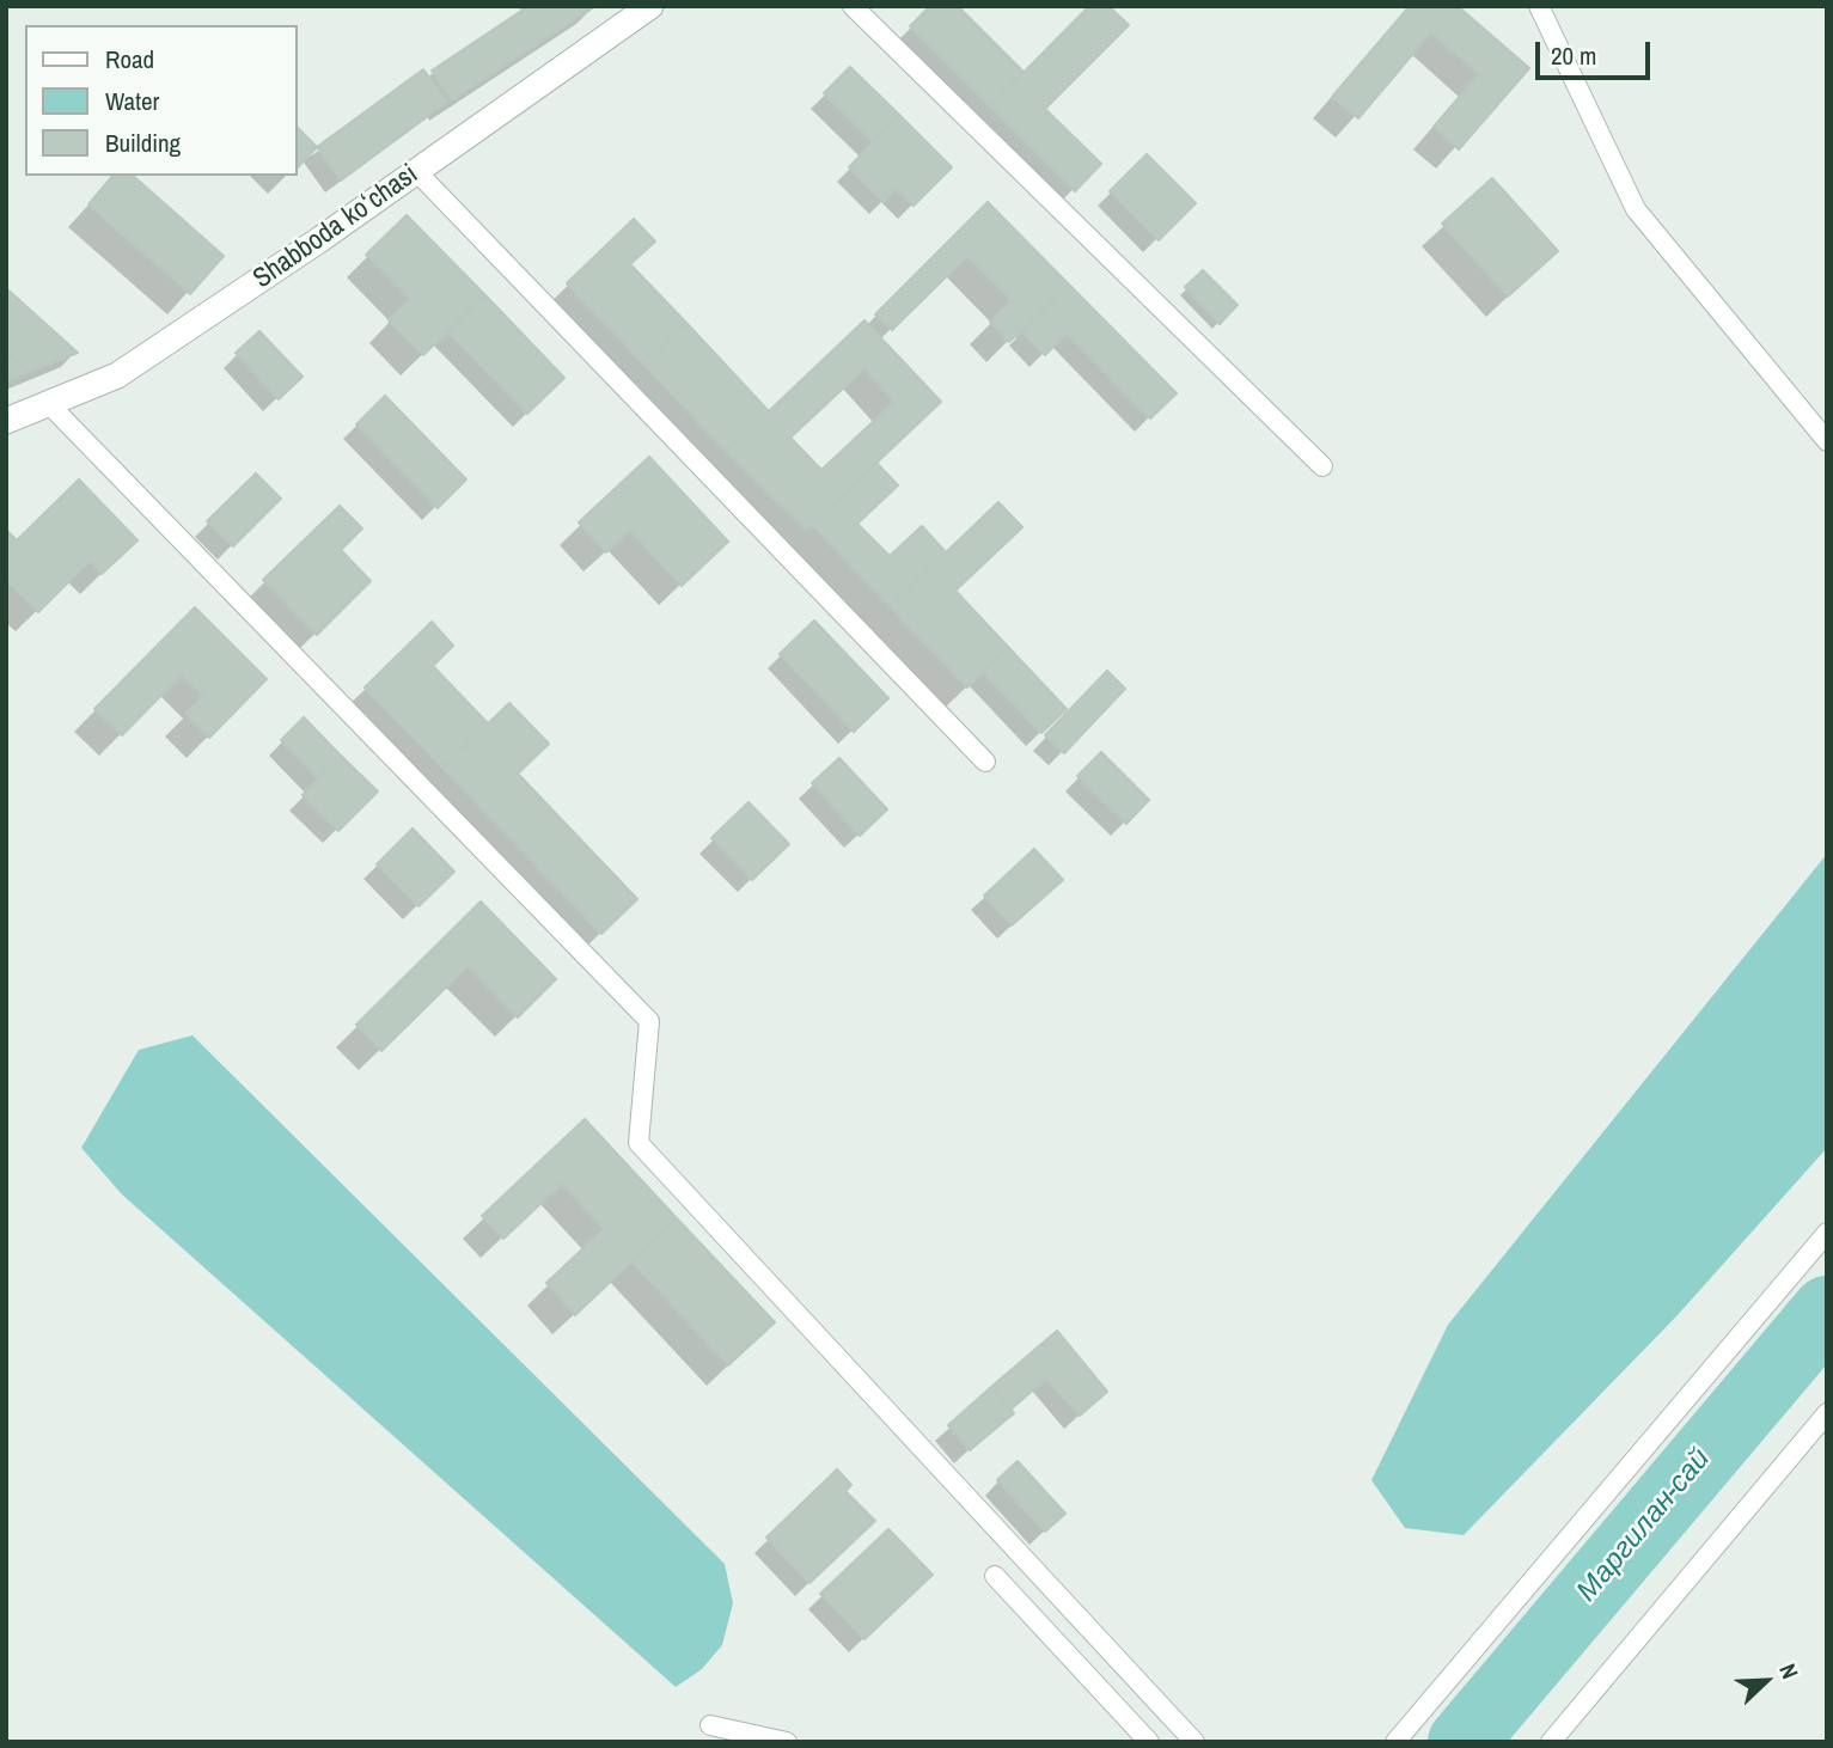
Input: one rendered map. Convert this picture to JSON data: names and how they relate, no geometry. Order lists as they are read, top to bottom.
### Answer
{
  "streets": {
    "street": ["Shabboda koʻchasi"]
  },
  "water": ["Маргилан-сай"],
  "legend": ["Road", "Water", "Building"],
  "scale_bar": "20 m",
  "north": "top right"
}
